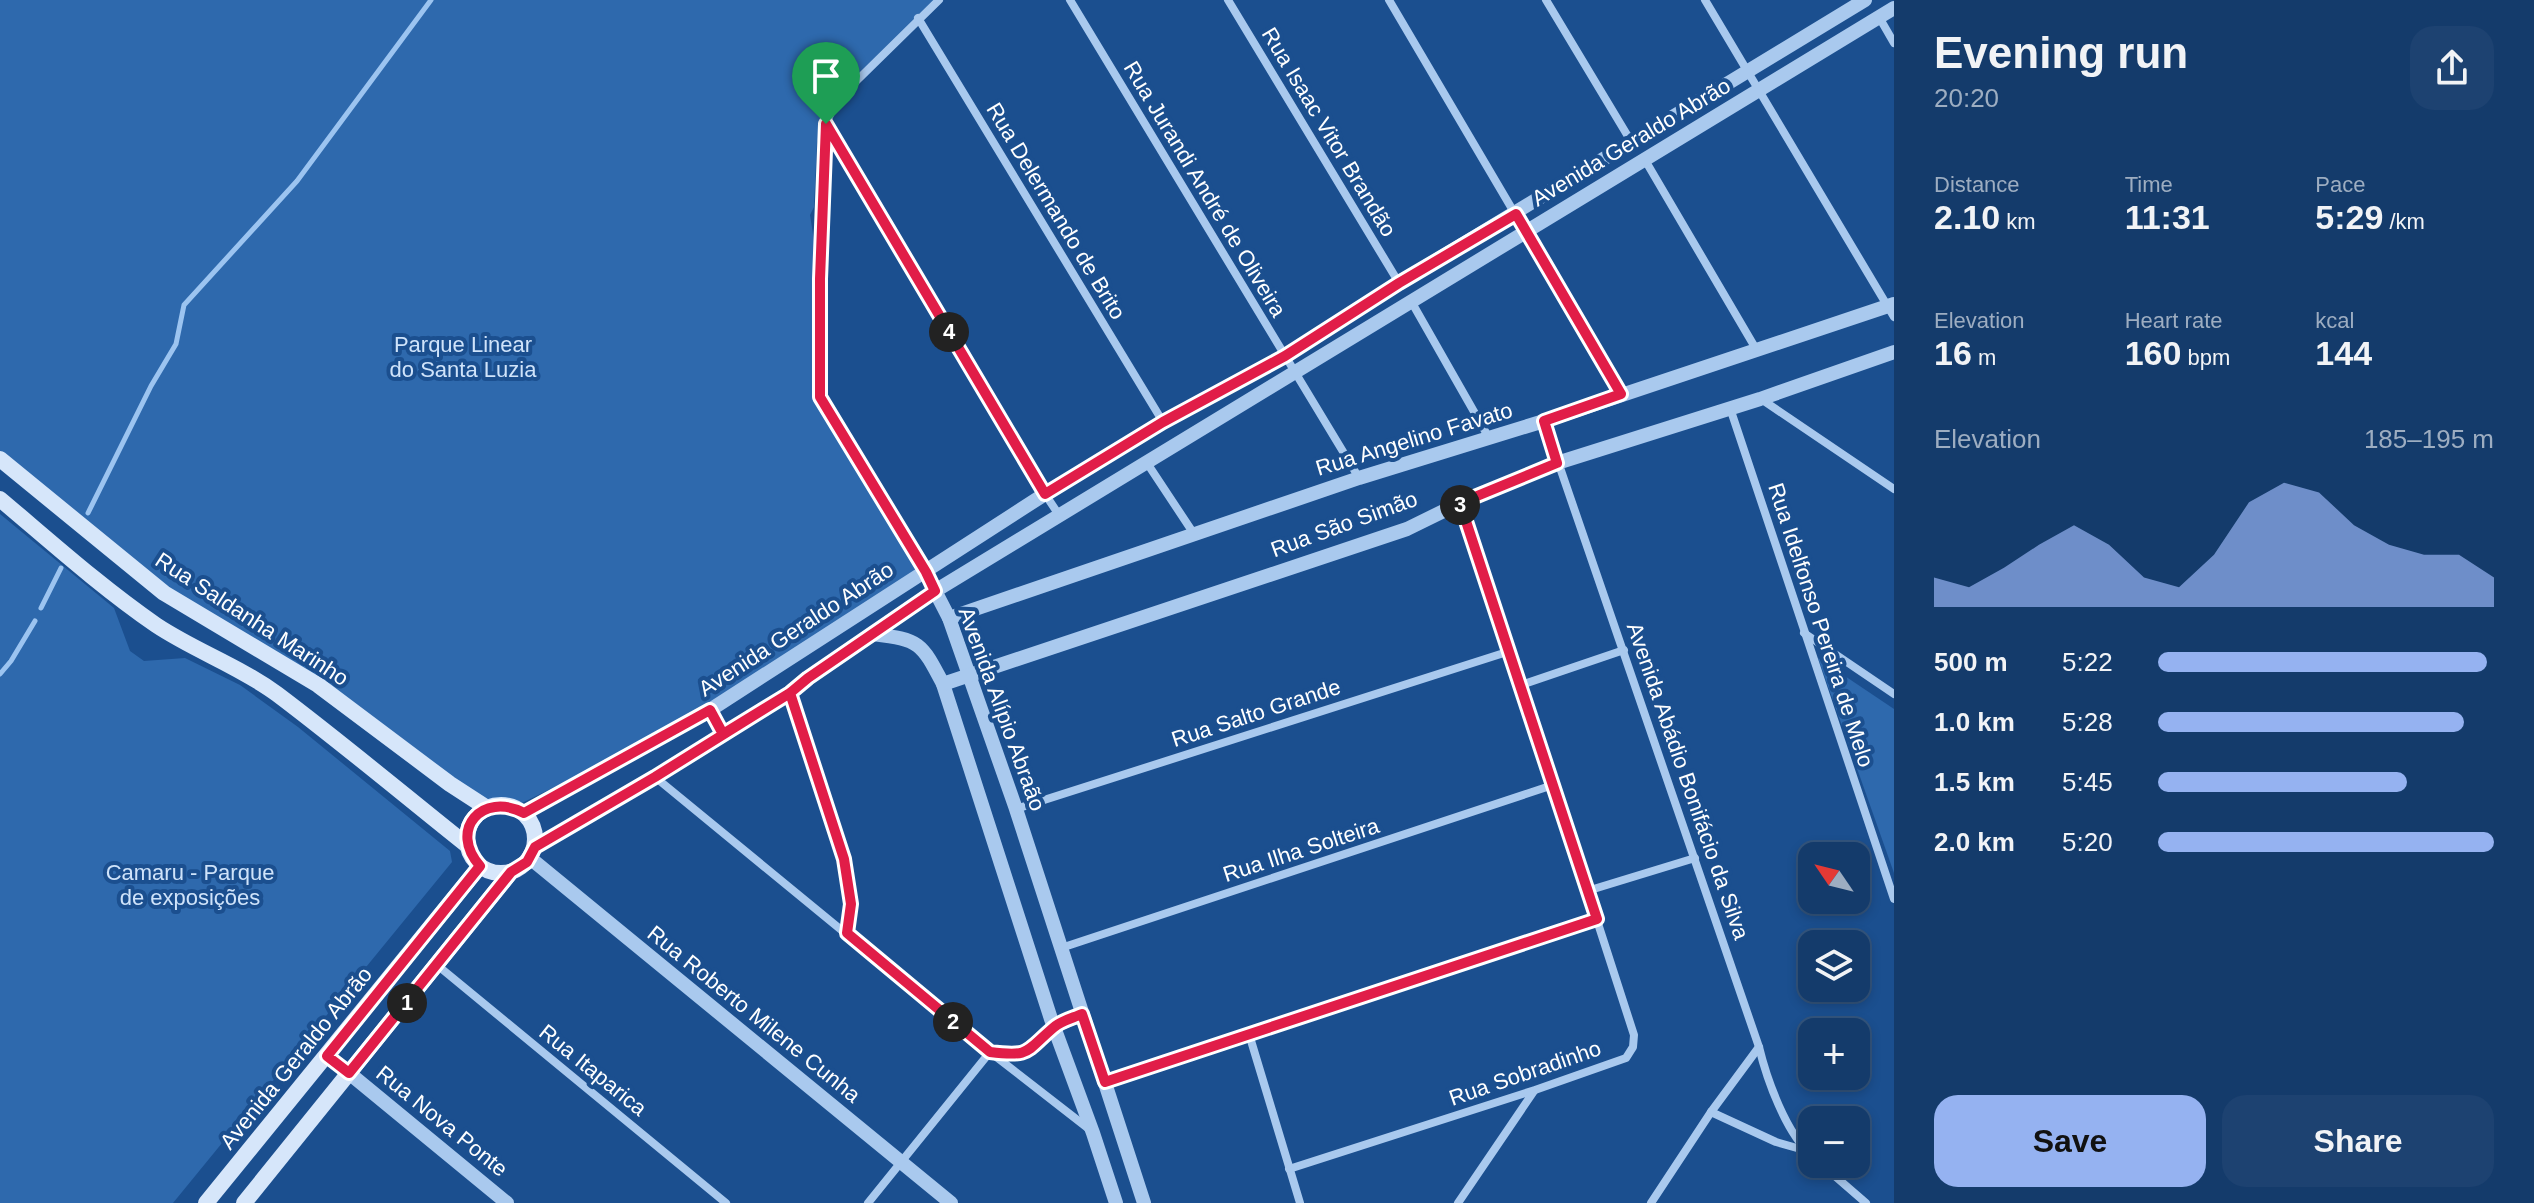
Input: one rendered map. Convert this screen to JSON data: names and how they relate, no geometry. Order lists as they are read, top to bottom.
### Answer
{
  "streets": {
    "main road": ["Avenida Geraldo Abrão", "Rua Saldanha Marinho"],
    "street": [
      "Rua Isaac Vitor Brandão",
      "Rua Jurandi André de Oliveira",
      "Rua Delermando de Brito",
      "Rua Angelino Favato",
      "Rua São Simão",
      "Rua Idelfonso Pereira de Melo",
      "Avenida Alípio Abraão",
      "Rua Salto Grande",
      "Avenida Abádio Bonifácio da Silva",
      "Rua Ilha Solteira",
      "Rua Roberto Milene Cunha",
      "Rua Itaparica",
      "Rua Sobradinho",
      "Rua Nova Ponte"
    ]
  },
  "crossings": [
    ["Rua Isaac Vitor Brandão", "Avenida Geraldo Abrão"],
    ["Avenida Geraldo Abrão", "Rua Jurandi André de Oliveira"],
    ["Avenida Geraldo Abrão", "Rua Delermando de Brito"],
    ["Avenida Geraldo Abrão", "Rua Saldanha Marinho"],
    ["Avenida Geraldo Abrão", "Avenida Alípio Abraão"],
    ["Avenida Geraldo Abrão", "Rua Roberto Milene Cunha"],
    ["Avenida Geraldo Abrão", "Rua Itaparica"],
    ["Avenida Geraldo Abrão", "Rua Nova Ponte"],
    ["Rua Jurandi André de Oliveira", "Rua Angelino Favato"],
    ["Rua Delermando de Brito", "Avenida Alípio Abraão"],
    ["Rua Angelino Favato", "Avenida Alípio Abraão"],
    ["Rua Angelino Favato", "Avenida Abádio Bonifácio da Silva"],
    ["Rua São Simão", "Rua Idelfonso Pereira de Melo"],
    ["Rua São Simão", "Avenida Alípio Abraão"],
    ["Rua São Simão", "Avenida Abádio Bonifácio da Silva"],
    ["Rua São Simão", "Rua Sobradinho"],
    ["Rua Saldanha Marinho", "Rua Roberto Milene Cunha"],
    ["Avenida Alípio Abraão", "Rua Salto Grande"],
    ["Avenida Alípio Abraão", "Rua Ilha Solteira"],
    ["Rua Salto Grande", "Rua Sobradinho"],
    ["Rua Ilha Solteira", "Rua Sobradinho"]
  ],
  "parks": ["Parque Linear do Santa Luzia", "Camaru - Parque de exposições"],
  "north": "top left",
  "page": {
    "heading": ["Evening run", "20:20"],
    "stats": [
      ["Distance", "2.10 km"],
      ["Time", "11:31"],
      ["Pace", "5:29 /km"],
      ["Elevation", "16 m"],
      ["Heart rate", "160 bpm"],
      ["kcal", "144"]
    ],
    "pins": [
      "4",
      "3",
      "1",
      "2"
    ],
    "chart": ["Elevation", "185–195 m"],
    "list": [
      {
        "name": "500 m",
        "note": "5:22"
      },
      {
        "name": "1.0 km",
        "note": "5:28"
      },
      {
        "name": "1.5 km",
        "note": "5:45"
      },
      {
        "name": "2.0 km",
        "note": "5:20"
      }
    ],
    "map_buttons": ["+", "−"],
    "buttons": ["Save", "Share"]
  }
}
